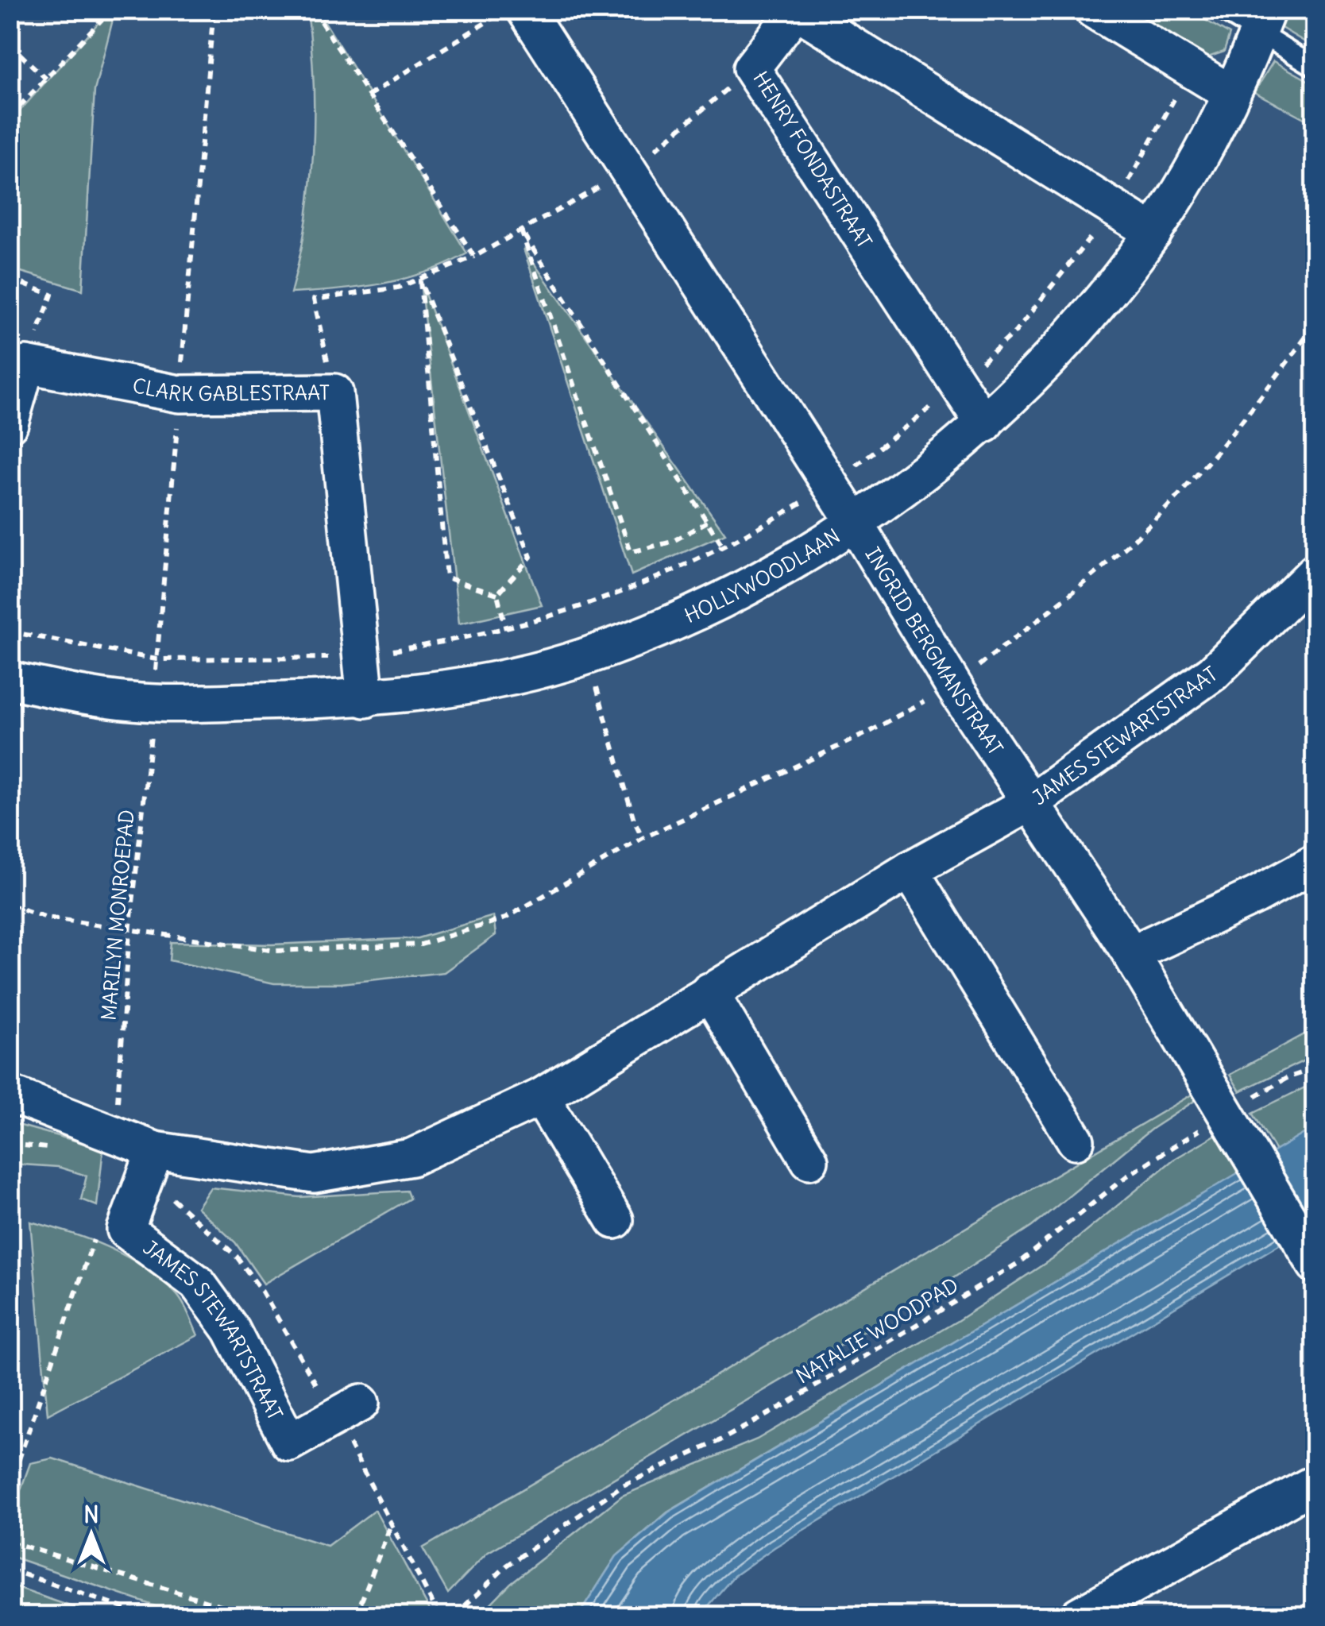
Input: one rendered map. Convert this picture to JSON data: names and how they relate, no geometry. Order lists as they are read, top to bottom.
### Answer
{
  "streets": {
    "street": [
      "HENRY FONDASTRAAT",
      "CLARK GABLESTRAAT",
      "HOLLYWOODLAAN",
      "INGRID BERGMANSTRAAT",
      "JAMES STEWARTSTRAAT"
    ],
    "path": ["MARILYN MONROEPAD", "NATALIE WOODPAD"]
  },
  "crossings": [
    ["HENRY FONDASTRAAT", "HOLLYWOODLAAN"],
    ["CLARK GABLESTRAAT", "HOLLYWOODLAAN"],
    ["CLARK GABLESTRAAT", "MARILYN MONROEPAD"],
    ["HOLLYWOODLAAN", "INGRID BERGMANSTRAAT"],
    ["HOLLYWOODLAAN", "MARILYN MONROEPAD"],
    ["INGRID BERGMANSTRAAT", "JAMES STEWARTSTRAAT"],
    ["INGRID BERGMANSTRAAT", "NATALIE WOODPAD"],
    ["JAMES STEWARTSTRAAT", "MARILYN MONROEPAD"]
  ],
  "north": "top"
}
